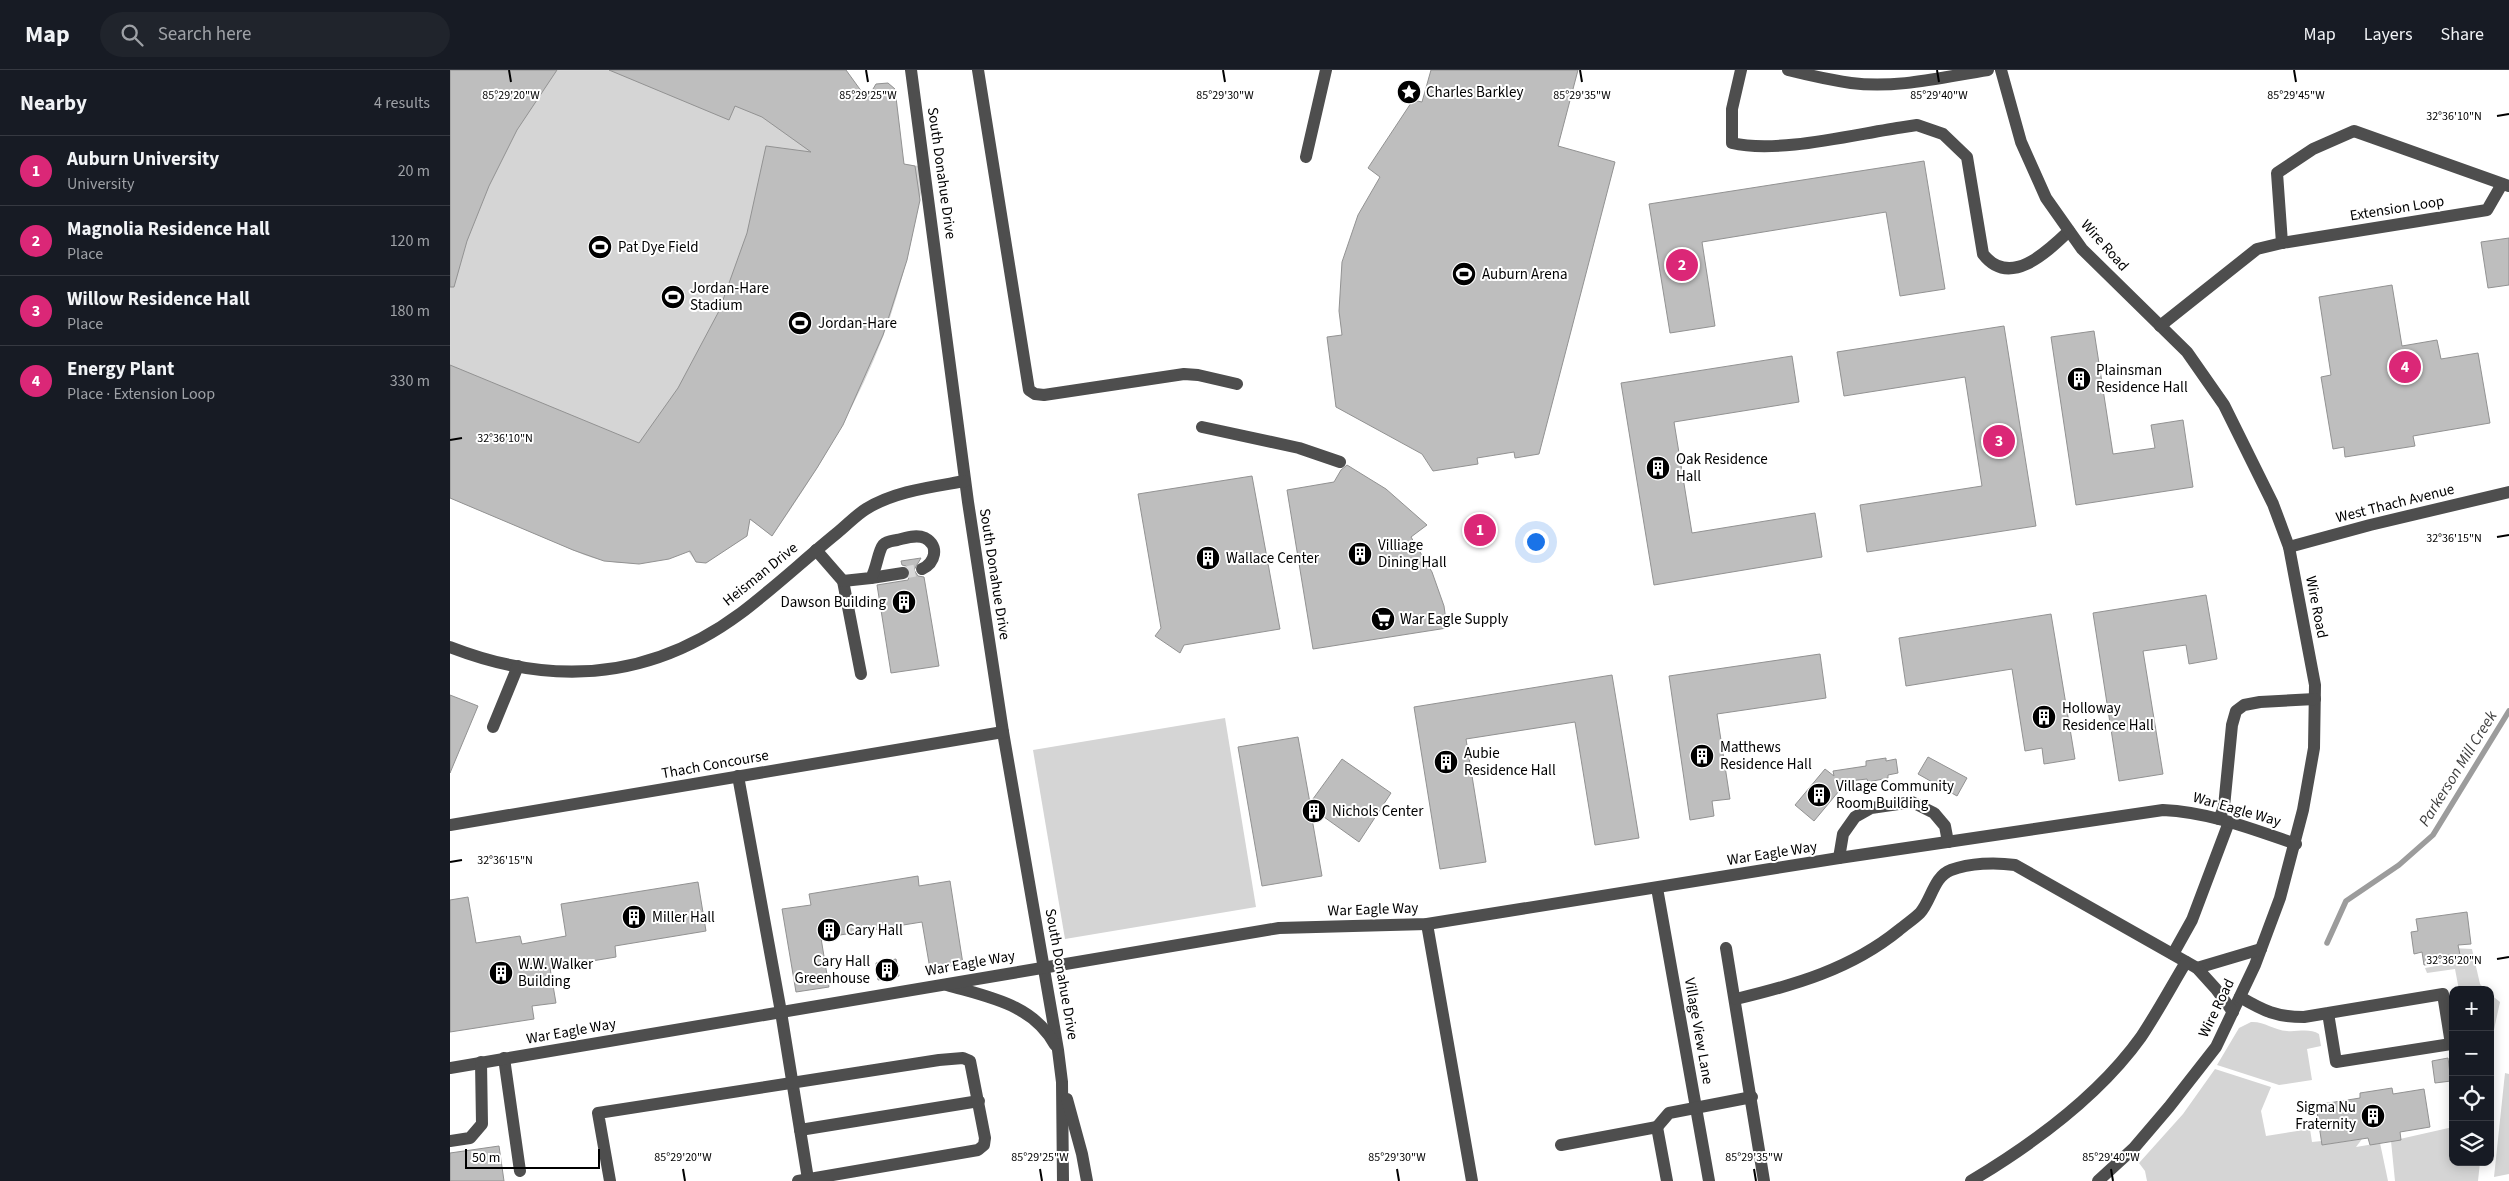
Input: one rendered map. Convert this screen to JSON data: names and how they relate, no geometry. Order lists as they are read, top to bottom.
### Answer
{
  "streets": {
    "street": [
      "South Donahue Drive",
      "Extension Loop",
      "Wire Road",
      "West Thach Avenue",
      "Heisman Drive",
      "Thach Concourse",
      "War Eagle Way",
      "Village View Lane"
    ]
  },
  "crossings": [
    ["South Donahue Drive", "Heisman Drive"],
    ["South Donahue Drive", "Thach Concourse"],
    ["South Donahue Drive", "War Eagle Way"],
    ["Extension Loop", "Wire Road"],
    ["Wire Road", "West Thach Avenue"],
    ["Wire Road", "War Eagle Way"],
    ["War Eagle Way", "Village View Lane"]
  ],
  "water": ["Parkerson Mill Creek"],
  "places": {
    "place": ["Charles Barkley"],
    "sports": [
      "Pat Dye Field",
      "Auburn Arena",
      "Jordan-Hare Stadium",
      "Jordan-Hare"
    ],
    "building": [
      "Plainsman Residence Hall",
      "Oak Residence Hall",
      "Villiage Dining Hall",
      "Wallace Center",
      "Dawson Building",
      "Holloway Residence Hall",
      "Matthews Residence Hall",
      "Aubie Residence Hall",
      "Village Community Room Building",
      "Nichols Center",
      "Miller Hall",
      "Cary Hall",
      "Cary Hall Greenhouse",
      "W.W. Walker Building",
      "Sigma Nu Fraternity"
    ],
    "supermarket": ["War Eagle Supply"]
  },
  "scale_bar": "50 m",
  "page": {
    "header": "Map",
    "search": "Search here",
    "nav": ["Map", "Layers", "Share"],
    "heading": ["Nearby", "4 results"],
    "list": [
      {
        "mark": "1",
        "name": "Auburn University",
        "note": "University",
        "value": "20 m"
      },
      {
        "mark": "2",
        "name": "Magnolia Residence Hall",
        "note": "Place",
        "value": "120 m"
      },
      {
        "mark": "3",
        "name": "Willow Residence Hall",
        "note": "Place",
        "value": "180 m"
      },
      {
        "mark": "4",
        "name": "Energy Plant",
        "note": "Place · Extension Loop",
        "value": "330 m"
      }
    ],
    "pins": [
      "2",
      "4",
      "3",
      "1"
    ],
    "map_buttons": ["+", "−"],
    "scale": "50 m"
  },
  "coordinates": [
    "85°29'40\"W",
    "85°29'20\"W",
    "85°29'25\"W",
    "85°29'30\"W",
    "85°29'35\"W",
    "85°29'45\"W",
    "32°36'10\"N",
    "32°36'15\"N",
    "32°36'20\"N"
  ]
}
